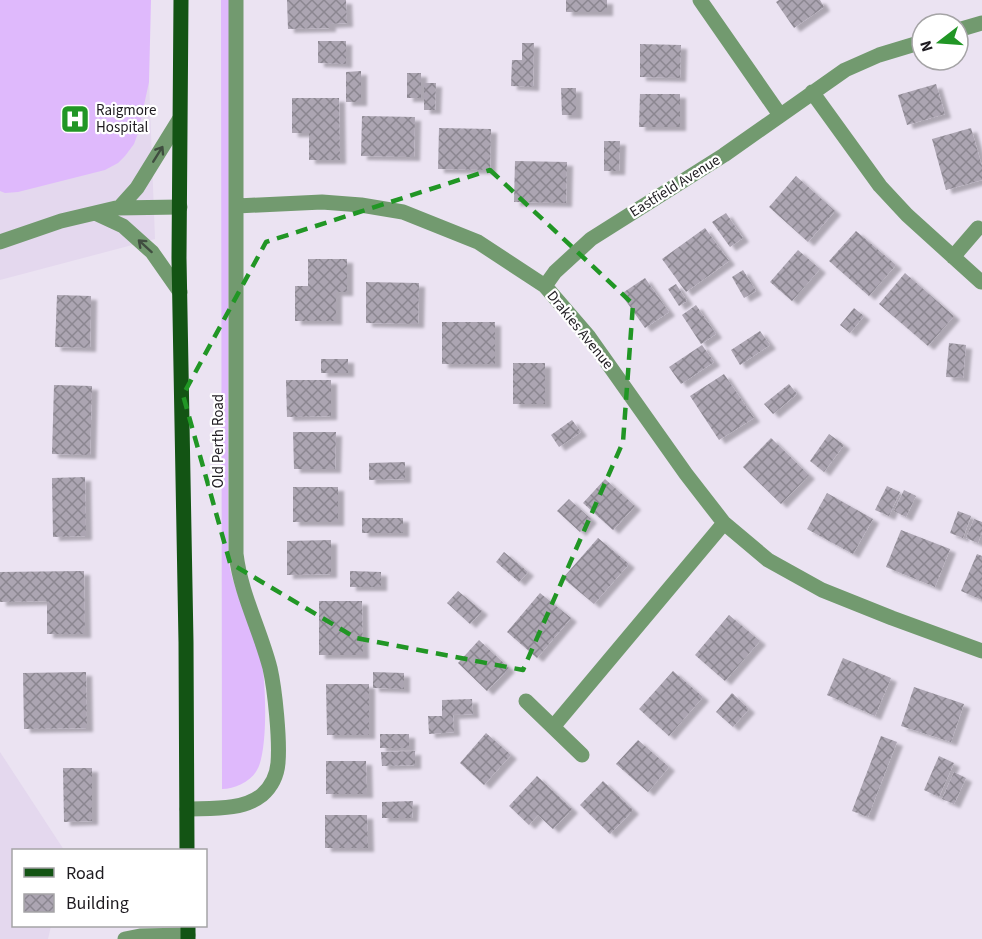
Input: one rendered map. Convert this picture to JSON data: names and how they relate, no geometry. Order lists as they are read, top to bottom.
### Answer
{
  "streets": {
    "street": ["Eastfield Avenue", "Drakies Avenue", "Old Perth Road"]
  },
  "crossings": [
    ["Eastfield Avenue", "Drakies Avenue"],
    ["Drakies Avenue", "Old Perth Road"]
  ],
  "places": {
    "hospital": ["Raigmore Hospital"]
  },
  "legend": ["Road", "Building"],
  "north": "left"
}
